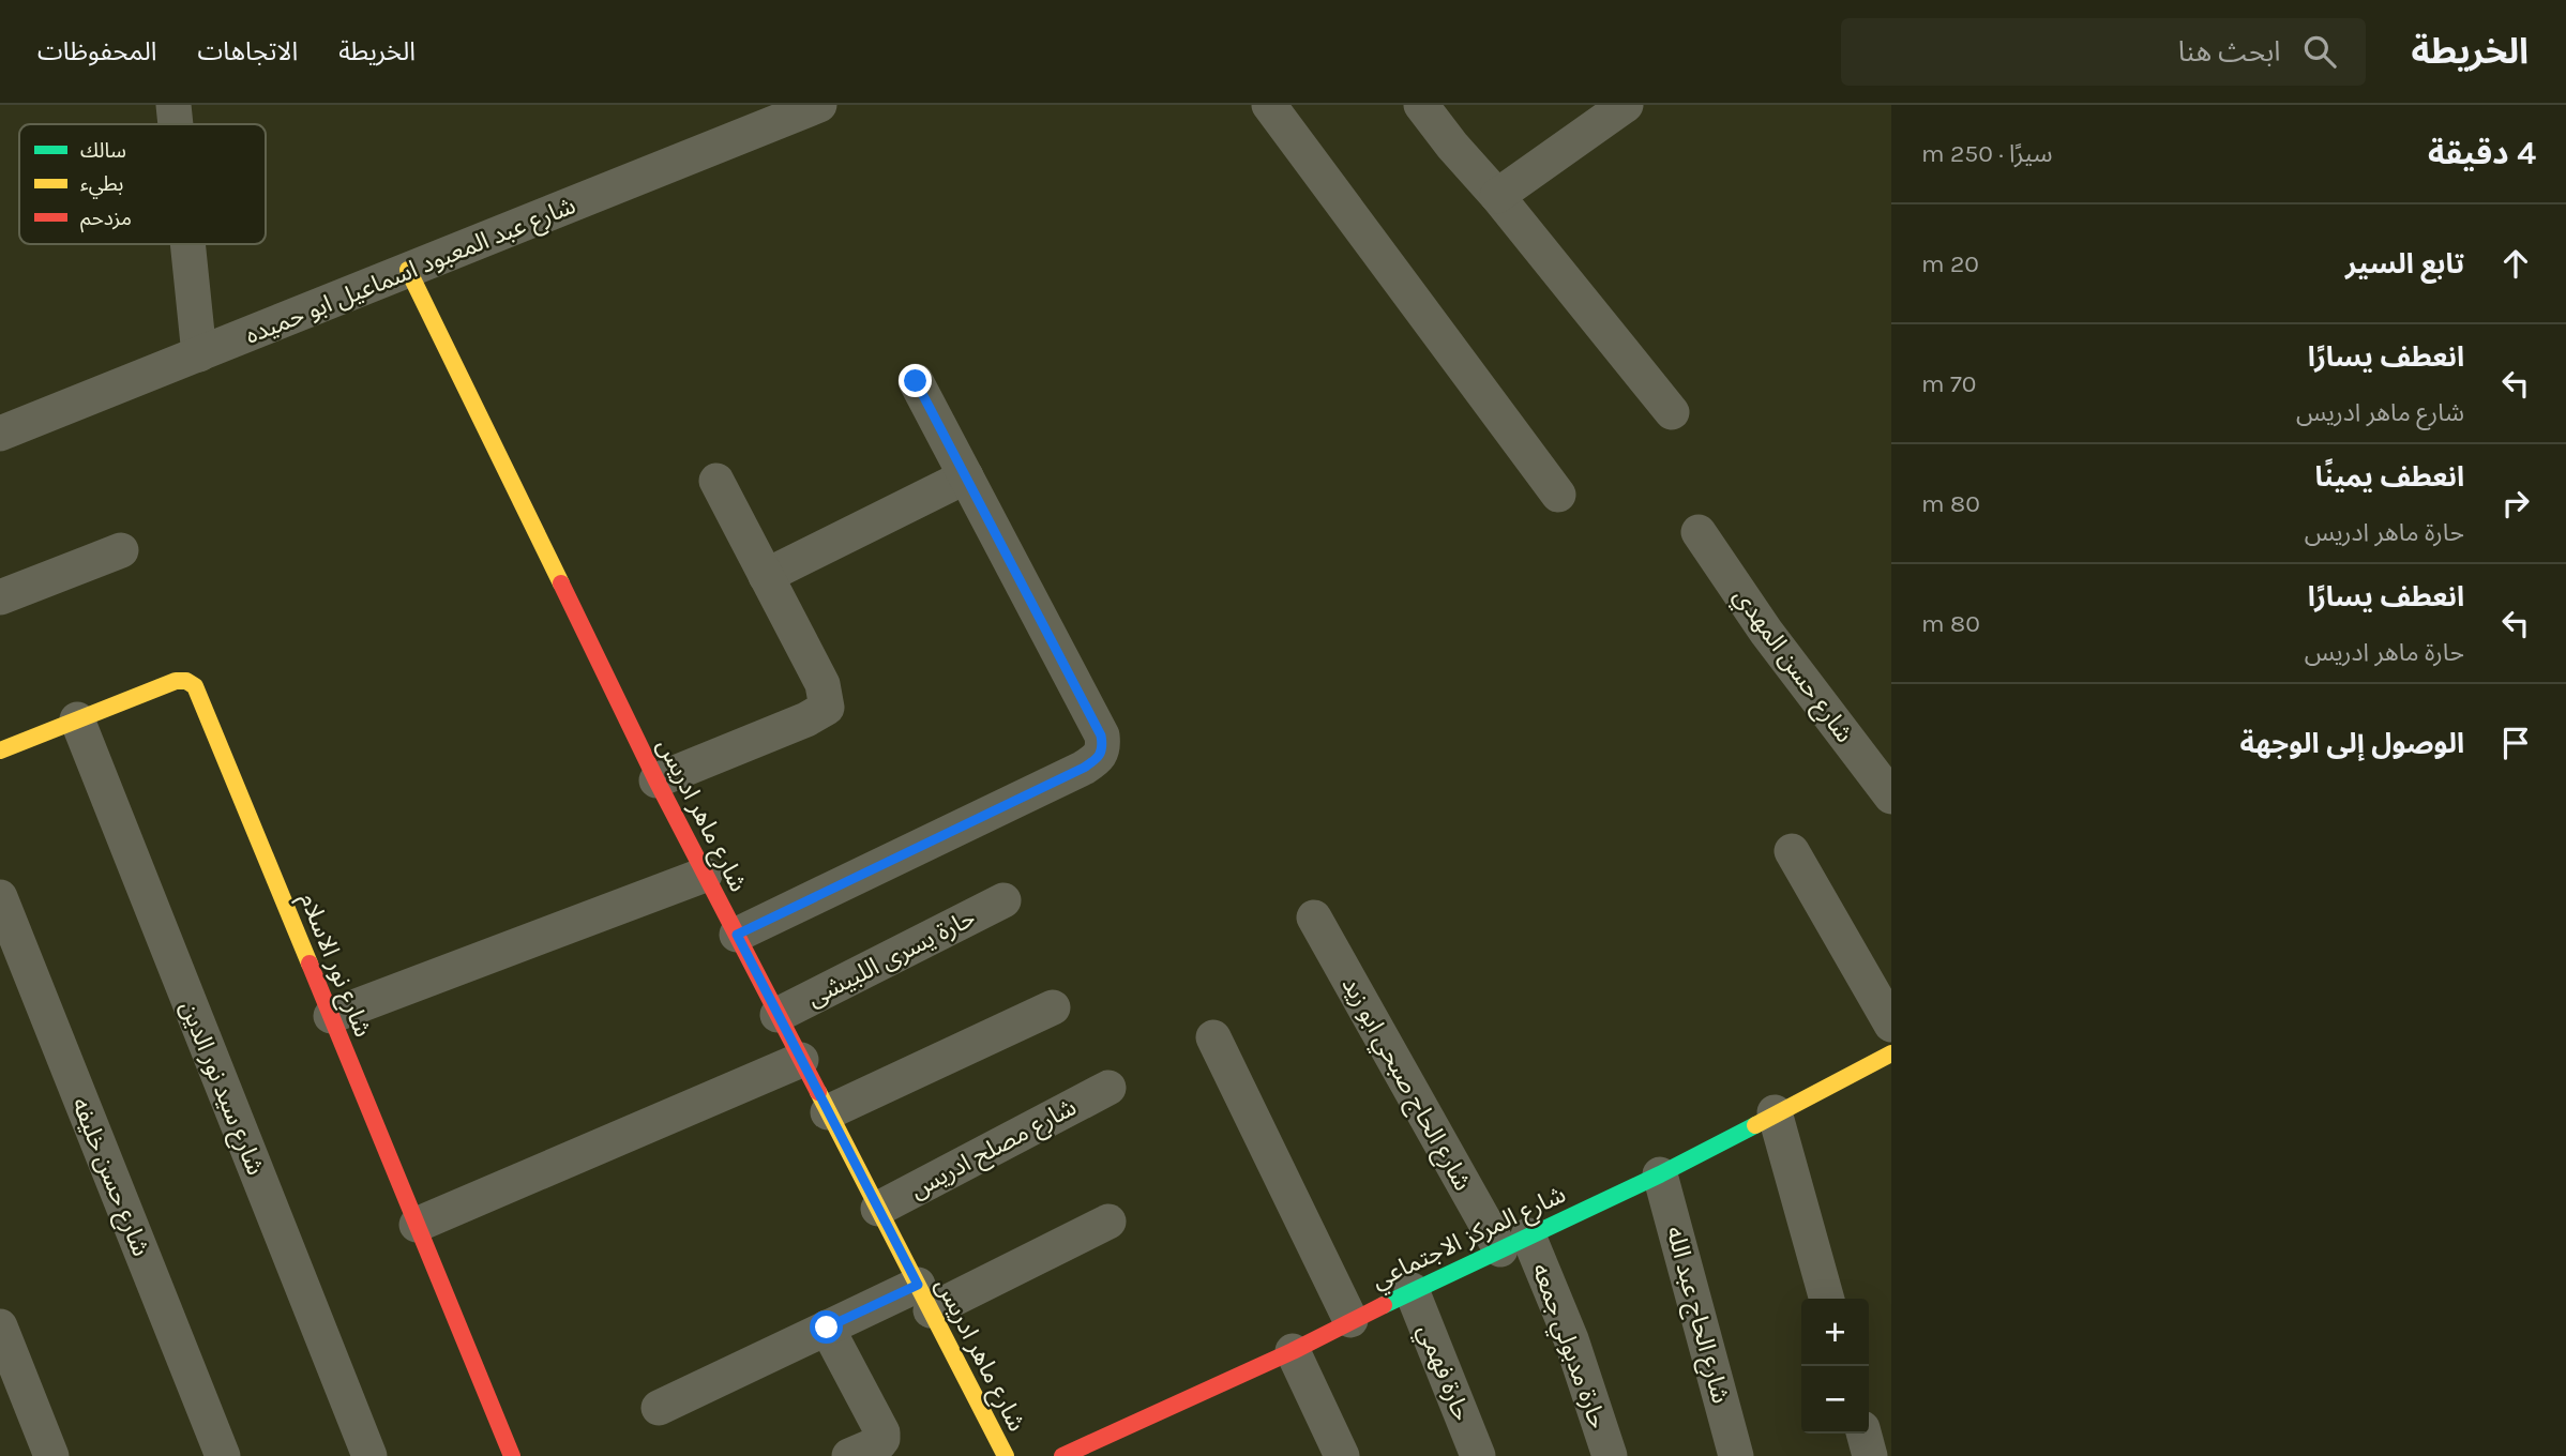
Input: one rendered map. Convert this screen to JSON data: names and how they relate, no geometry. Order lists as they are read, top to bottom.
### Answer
{
  "streets": {
    "street": [
      "شارع عبد المعبود اسماعيل ابو حميده",
      "شارع حسن المهدي",
      "شارع ماهر ادريس",
      "حارة يسرى اللبيشى",
      "شارع نور الاسلام",
      "شارع الحاج صبحي ابو زيد",
      "شارع سيد نور الدين",
      "شارع مصلح ادريس",
      "شارع حسن خليفه",
      "شارع المركز الاجتماعي",
      "شارع الحاج عبد الله",
      "حارة مدبولي جمعه",
      "حارة فهمي"
    ]
  },
  "crossings": [
    ["شارع عبد المعبود اسماعيل ابو حميده", "شارع ماهر ادريس"],
    ["شارع ماهر ادريس", "حارة يسرى اللبيشى"],
    ["شارع ماهر ادريس", "شارع مصلح ادريس"],
    ["شارع نور الاسلام", "شارع سيد نور الدين"],
    ["شارع الحاج صبحي ابو زيد", "شارع المركز الاجتماعي"],
    ["شارع الحاج صبحي ابو زيد", "حارة مدبولي جمعه"],
    ["شارع المركز الاجتماعي", "شارع الحاج عبد الله"],
    ["شارع المركز الاجتماعي", "حارة مدبولي جمعه"],
    ["شارع المركز الاجتماعي", "حارة فهمي"]
  ],
  "legend": ["سالك", "بطيء", "مزدحم"],
  "page": {
    "header": "الخريطة",
    "search": "ابحث هنا",
    "nav": ["الخريطة", "الاتجاهات", "المحفوظات"],
    "heading": ["4 دقيقة", "سيرًا · 250 m"],
    "list": [
      ["تابع السير", "20 m"],
      ["انعطف يسارًا", "شارع ماهر ادريس", "70 m"],
      ["انعطف يمينًا", "حارة ماهر ادريس", "80 m"],
      ["انعطف يسارًا", "حارة ماهر ادريس", "80 m"],
      "الوصول إلى الوجهة"
    ],
    "map_buttons": ["+", "−"]
  }
}
